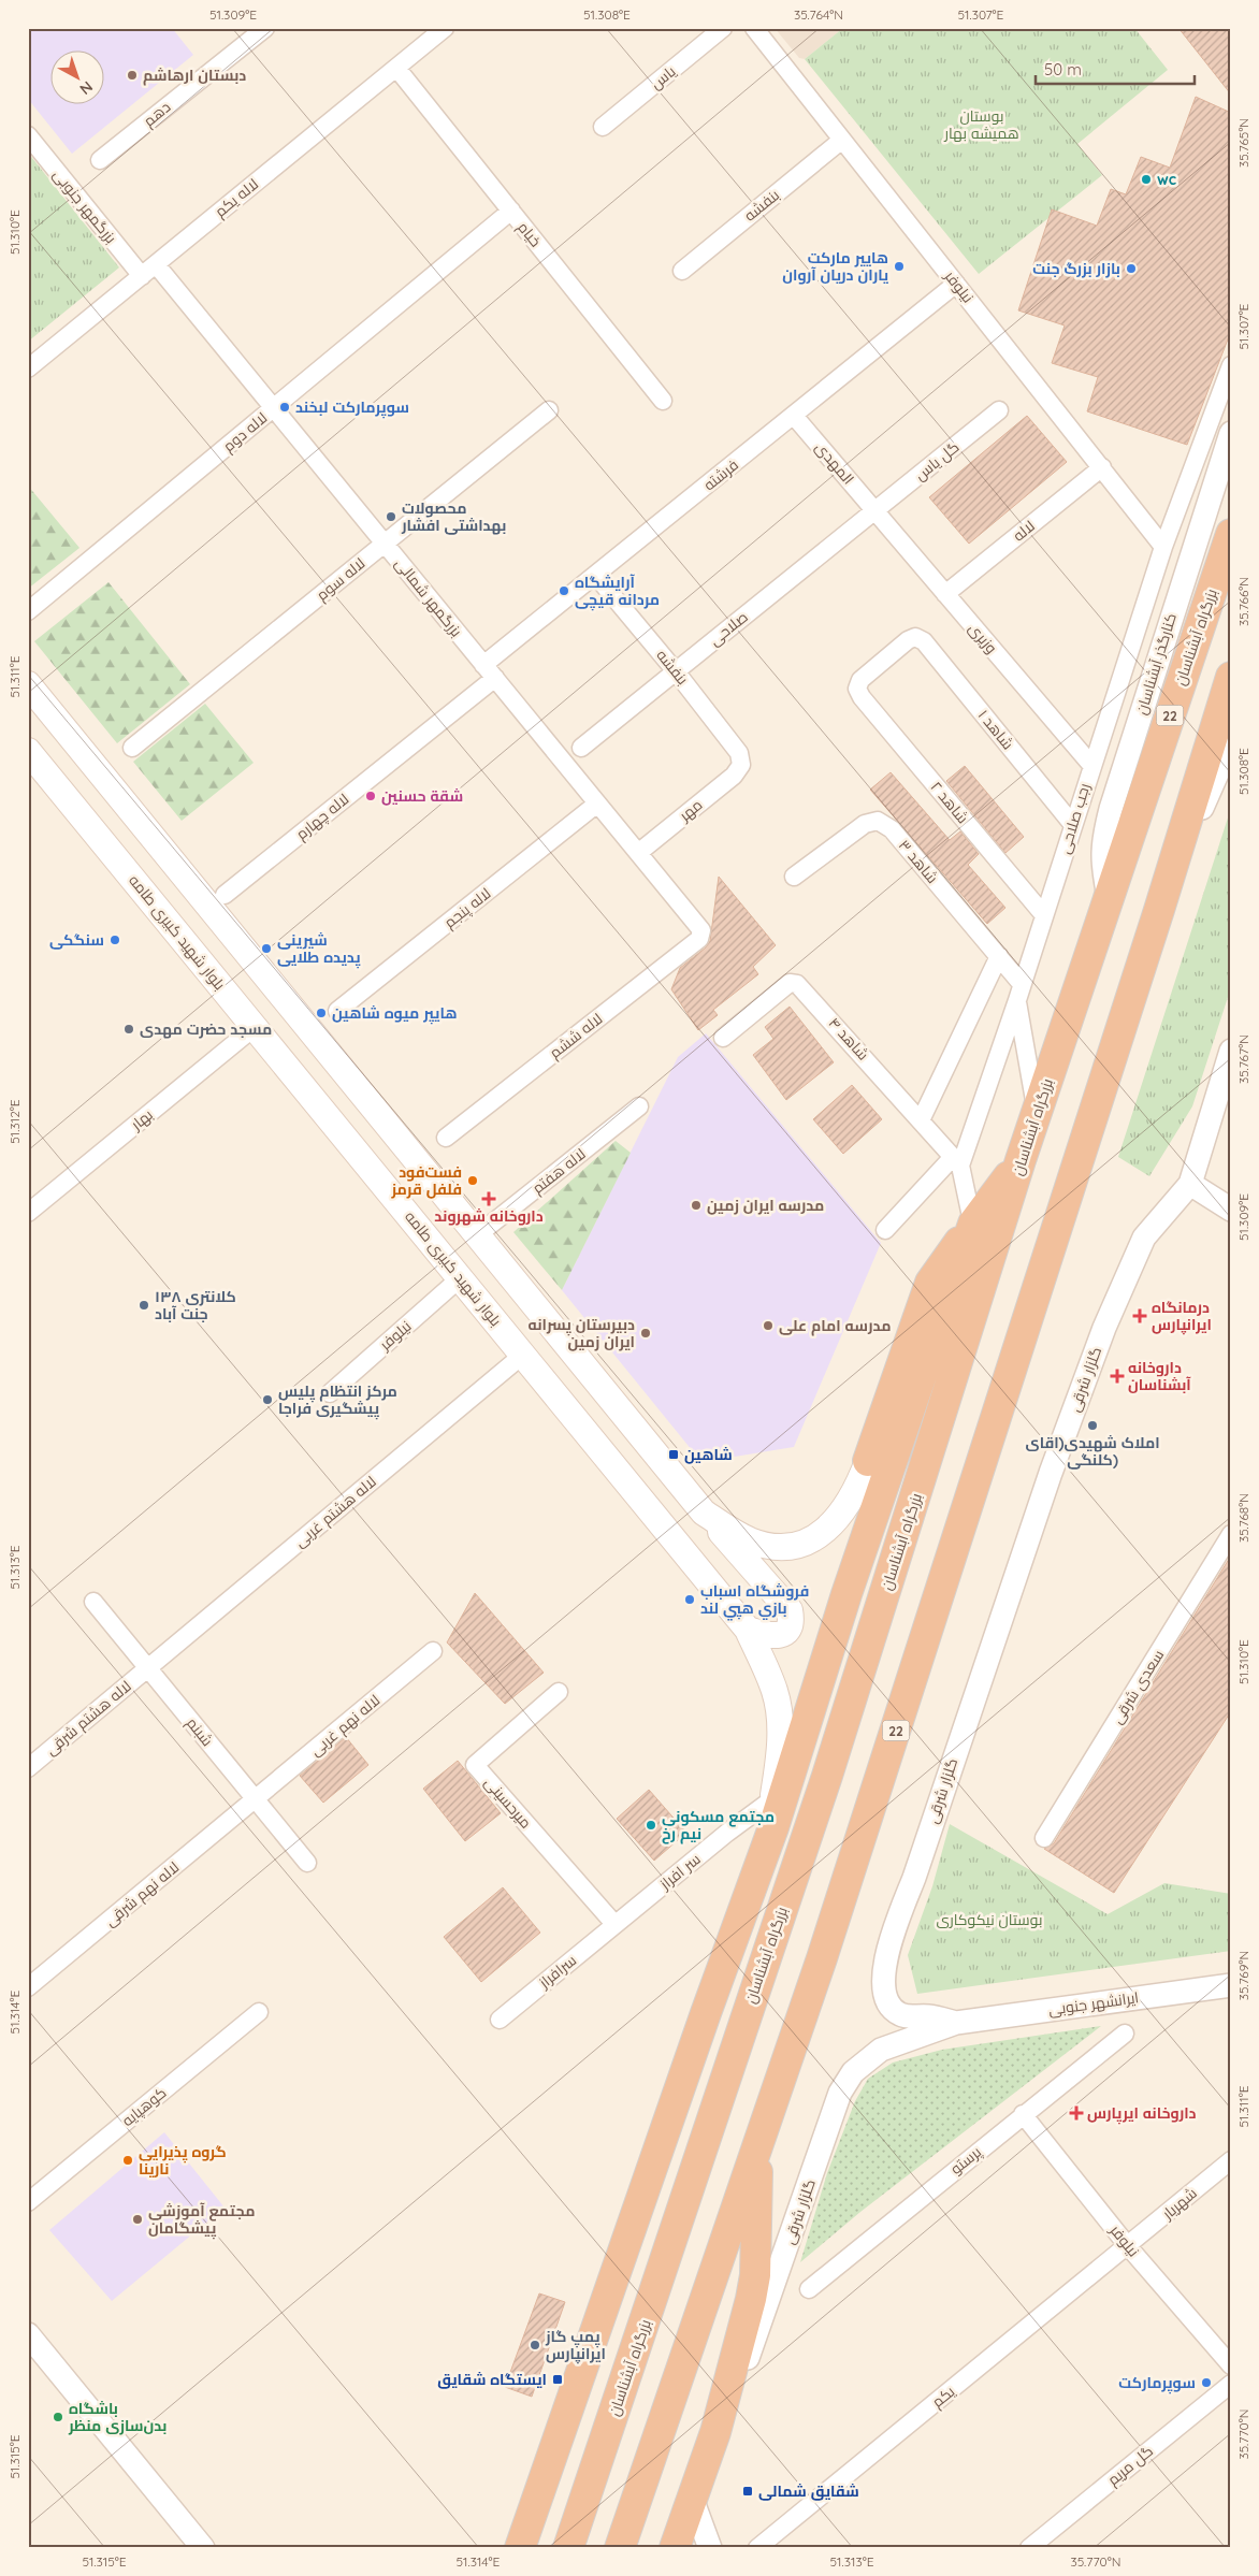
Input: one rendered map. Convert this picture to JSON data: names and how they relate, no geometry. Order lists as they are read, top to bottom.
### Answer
{
  "streets": {
    "highway": ["بزرگراه آبشناسان", "22"],
    "main road": ["بلوار شهید کبیری طامه"],
    "street": [
      "یاس",
      "دهم",
      "لاله یکم",
      "بنفشه",
      "بزرگمهر جنوبی",
      "خیام",
      "نیلوفر",
      "لاله دوم",
      "گل یاس",
      "المهدی",
      "فرشته",
      "لاله",
      "لاله سوم",
      "بزرگمهر شمالی",
      "صلاحی",
      "وزیری",
      "کنارگذر آبشناسان",
      "شاهد ۱",
      "شاهد ۲",
      "مهر",
      "لاله چهارم",
      "رجب صلاحی",
      "شاهد ۳",
      "لاله پنجم",
      "لاله ششم",
      "شاهد ۴",
      "بهار",
      "لاله هفتم",
      "گلزار شرقی",
      "لاله هشتم غربی",
      "سعدی شرقی",
      "لاله هشتم شرقی",
      "لاله نهم غربی",
      "شبنم",
      "میرحسینی",
      "سر افراز",
      "لاله نهم شرقی",
      "سرافراز",
      "ایرانشهر جنوبی",
      "کوهپایه",
      "پرستو",
      "شهریار",
      "یکم",
      "گل مریم"
    ]
  },
  "crossings": [
    ["لاله یکم", "بزرگمهر جنوبی"],
    ["لاله یکم", "خیام"],
    ["لاله یکم", "بزرگمهر شمالی"],
    ["بنفشه", "نیلوفر"],
    ["بنفشه", "فرشته"],
    ["بنفشه", "صلاحی"],
    ["بنفشه", "مهر"],
    ["خیام", "لاله دوم"],
    ["نیلوفر", "فرشته"],
    ["نیلوفر", "لاله"],
    ["نیلوفر", "رجب صلاحی"],
    ["نیلوفر", "بلوار شهید کبیری طامه"],
    ["نیلوفر", "پرستو"],
    ["نیلوفر", "شهریار"],
    ["نیلوفر", "یکم"],
    ["لاله دوم", "بزرگمهر شمالی"],
    ["گل یاس", "المهدی"],
    ["گل یاس", "صلاحی"],
    ["گل یاس", "وزیری"],
    ["المهدی", "فرشته"],
    ["المهدی", "صلاحی"],
    ["المهدی", "وزیری"],
    ["فرشته", "بزرگمهر شمالی"],
    ["فرشته", "لاله چهارم"],
    ["لاله", "وزیری"],
    ["لاله سوم", "بزرگمهر شمالی"],
    ["بزرگمهر شمالی", "مهر"],
    ["بزرگمهر شمالی", "لاله چهارم"],
    ["بزرگمهر شمالی", "لاله پنجم"],
    ["بزرگمهر شمالی", "لاله ششم"],
    ["صلاحی", "وزیری"],
    ["بزرگراه آبشناسان", "کنارگذر آبشناسان"],
    ["وزیری", "رجب صلاحی"],
    ["شاهد ۱", "شاهد ۲"],
    ["شاهد ۱", "رجب صلاحی"],
    ["شاهد ۲", "رجب صلاحی"],
    ["رجب صلاحی", "شاهد ۳"],
    ["رجب صلاحی", "شاهد ۴"],
    ["بلوار شهید کبیری طامه", "بهار"],
    ["بلوار شهید کبیری طامه", "لاله هشتم غربی"],
    ["بلوار شهید کبیری طامه", "سر افراز"],
    ["گلزار شرقی", "ایرانشهر جنوبی"],
    ["لاله هشتم غربی", "لاله هشتم شرقی"],
    ["لاله هشتم غربی", "شبنم"],
    ["لاله هشتم شرقی", "شبنم"],
    ["لاله نهم غربی", "شبنم"],
    ["لاله نهم غربی", "لاله نهم شرقی"],
    ["شبنم", "لاله نهم شرقی"],
    ["میرحسینی", "سر افراز"],
    ["میرحسینی", "سرافراز"],
    ["سر افراز", "سرافراز"],
    ["شهریار", "یکم"]
  ],
  "parks": ["بوستان همیشه بهار", "بوستان نیکوکاری"],
  "places": {
    "other": [
      "دبستان ارهاشم",
      "wc",
      "هایپر مارکت یاران دریان آروان",
      "بازار بزرگ جنت",
      "سوپرمارکت لبخند",
      "محصولات بهداشتی افشار",
      "آرایشگاه مردانه قیچی",
      "شقة حسنين",
      "سنگکی",
      "شيرينی پديده طلايی",
      "هایپر میوه شاهین",
      "مسجد حضرت مهدی",
      "فست‌فود فلفل قرمز",
      "مدرسه ایران زمین",
      "کلانتری ۱۳۸ جنت آباد",
      "مدرسه امام علی",
      "دبیرستان پسرانه ایران زمین",
      "مرکز انتظام پلیس پیشگیری فراجا",
      "املاک شهیدی(اقای کلنگی)",
      "فروشگاه اسباب بازي هپي لند",
      "مجتمع مسکونی نیم رخ",
      "گروه پذیرایی نارینا",
      "مجتمع آموزشی پیشگامان",
      "پمپ گاز ایرانپارس",
      "سوپرمارکت",
      "باشگاه بدن‌سازی منظر"
    ],
    "health": [
      "داروخانه شهروند",
      "درمانگاه ایرانپارس",
      "داروخانه آبشناسان",
      "داروخانه ایرپارس"
    ],
    "transit": ["شاهین", "ایستگاه شقایق", "شقایق شمالی"]
  },
  "scale_bar": "50 m",
  "north": "bottom right",
  "coordinates": [
    "51.309°E",
    "51.308°E",
    "35.764°N",
    "51.307°E",
    "35.765°N",
    "51.310°E",
    "35.766°N",
    "51.311°E",
    "35.767°N",
    "51.312°E",
    "35.768°N",
    "51.313°E",
    "35.769°N",
    "51.314°E",
    "35.770°N",
    "51.315°E"
  ]
}
